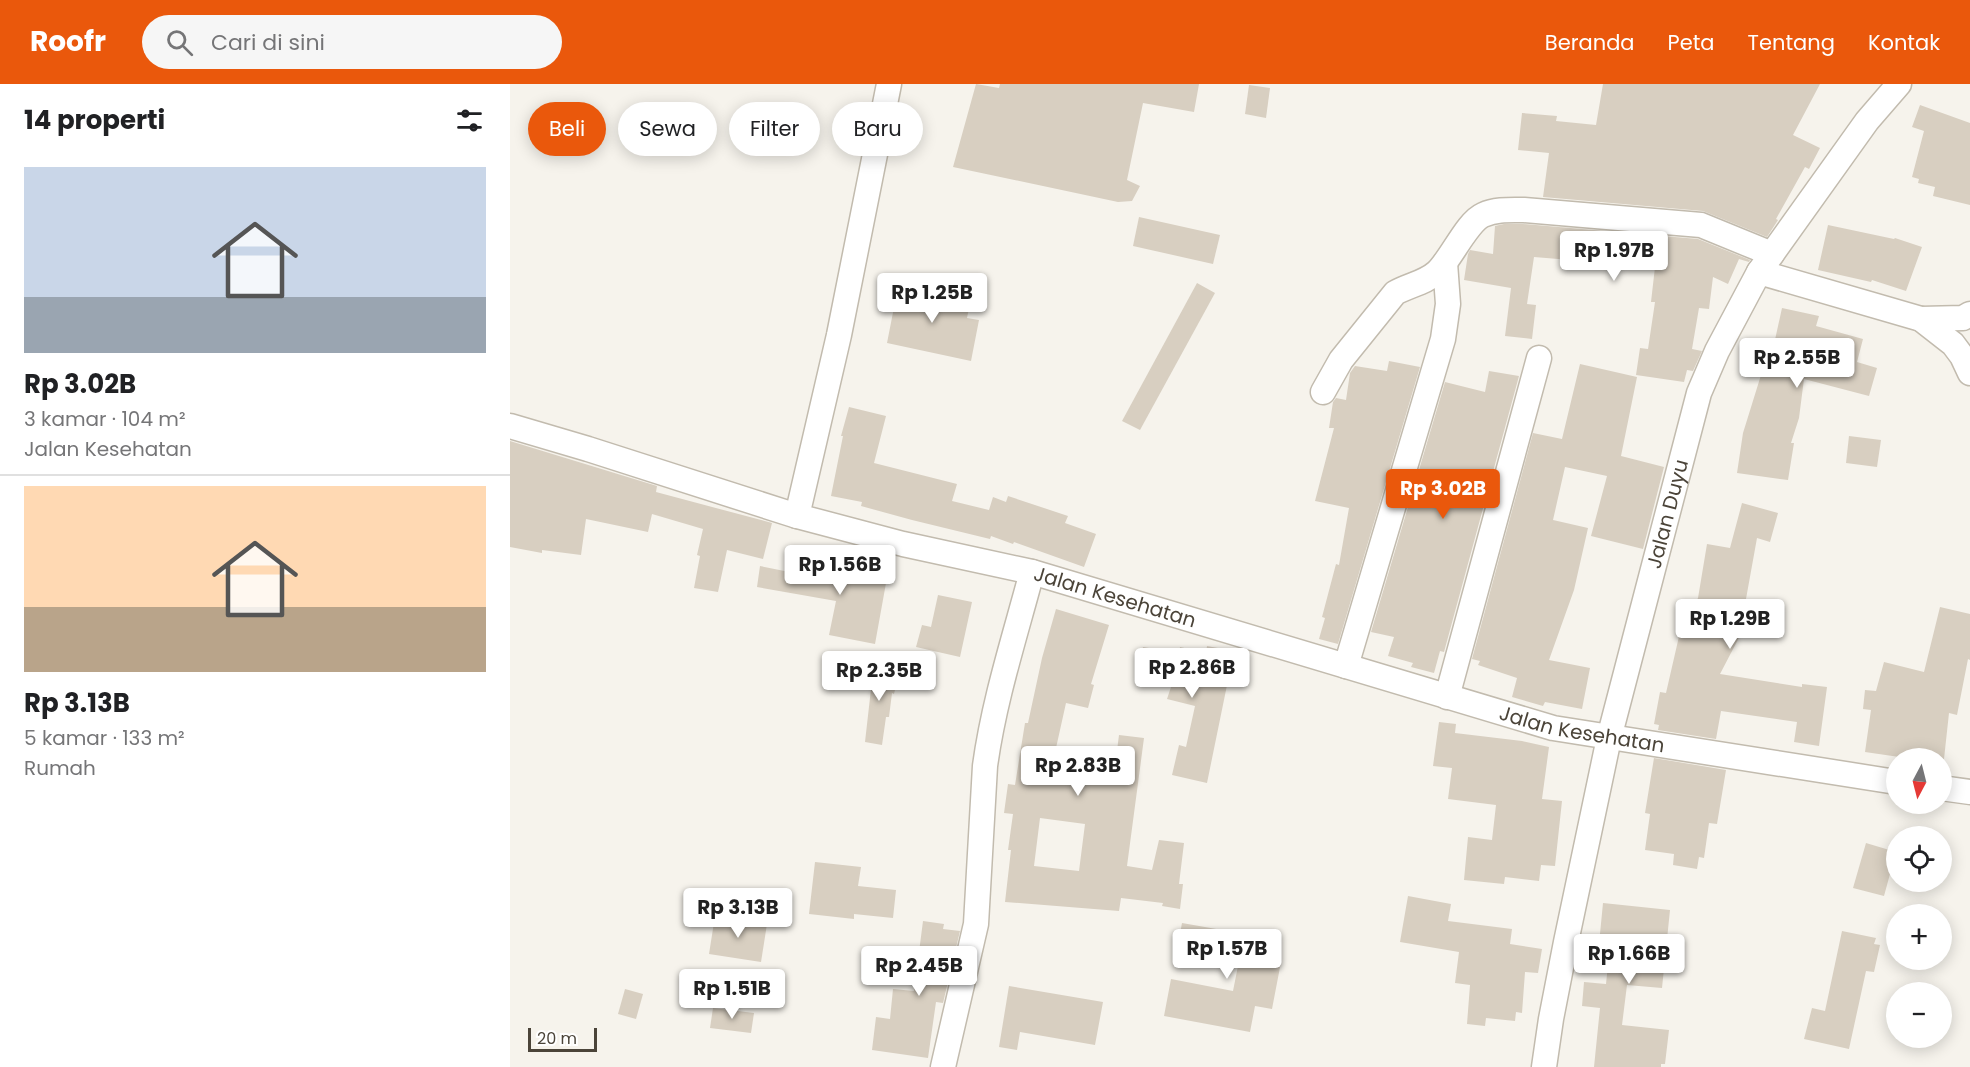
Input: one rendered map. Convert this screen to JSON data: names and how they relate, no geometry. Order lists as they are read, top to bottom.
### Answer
{
  "streets": {
    "street": ["Jalan Duyu", "Jalan Kesehatan"]
  },
  "crossings": [
    ["Jalan Duyu", "Jalan Kesehatan"]
  ],
  "scale_bar": "20 m",
  "north": "bottom",
  "page": {
    "header": "Roofr",
    "search": "Cari di sini",
    "nav": [
      "Beranda",
      "Peta",
      "Tentang",
      "Kontak"
    ],
    "heading": "14 properti",
    "chip": [
      "Beli",
      "Sewa",
      "Filter",
      "Baru"
    ],
    "list": [
      {
        "name": "Rp 3.02B",
        "note": "3 kamar · 104 m² · Jalan Kesehatan"
      },
      {
        "name": "Rp 3.13B",
        "note": "5 kamar · 133 m² · Rumah"
      }
    ],
    "price": [
      "Rp 1.97B",
      "Rp 1.25B",
      "Rp 2.55B",
      "Rp 3.02B",
      "Rp 1.56B",
      "Rp 1.29B",
      "Rp 2.86B",
      "Rp 2.35B",
      "Rp 2.83B",
      "Rp 3.13B",
      "Rp 1.57B",
      "Rp 1.66B",
      "Rp 2.45B",
      "Rp 1.51B"
    ],
    "map_buttons": ["+", "−"],
    "scale": "20 m"
  }
}
